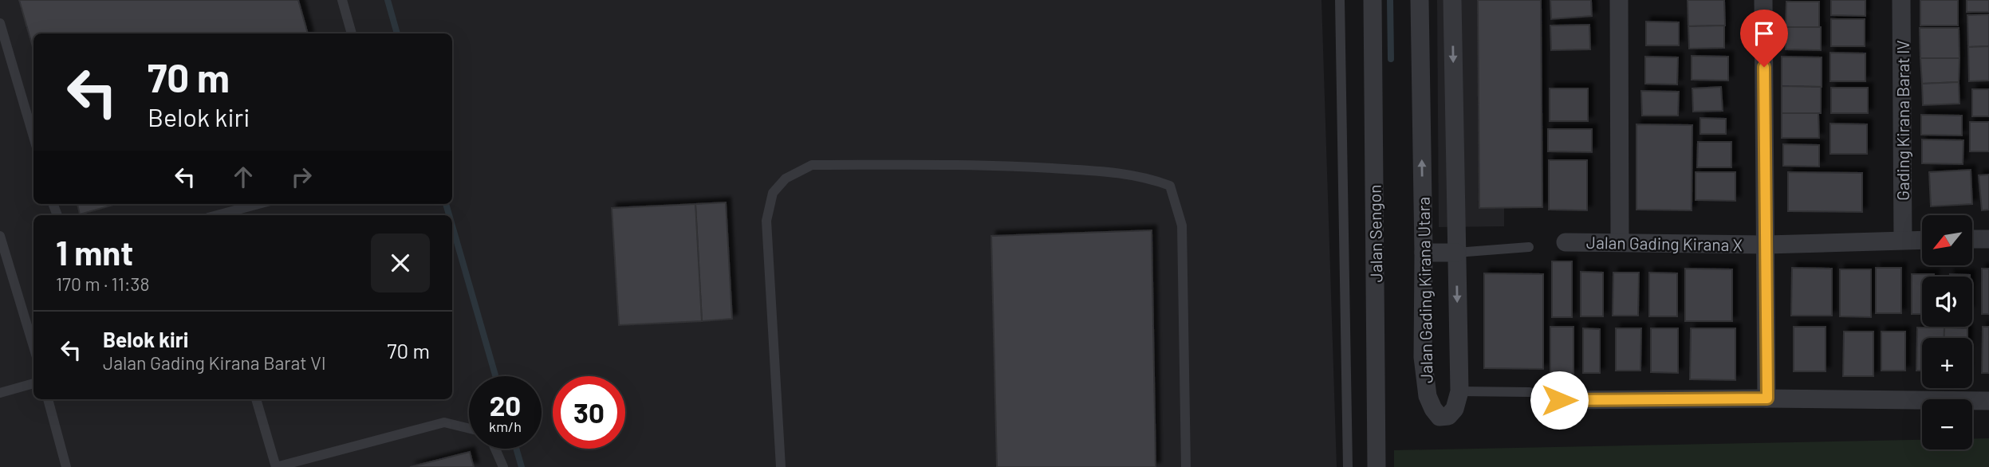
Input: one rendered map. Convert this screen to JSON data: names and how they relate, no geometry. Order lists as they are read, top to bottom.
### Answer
{
  "streets": {
    "street": [
      "Gading Kirana Barat IV",
      "Jalan Sengon",
      "Jalan Gading Kirana X",
      "Jalan Gading Kirana Utara"
    ]
  },
  "crossings": [
    ["Gading Kirana Barat IV", "Jalan Gading Kirana X"]
  ],
  "north": "bottom left",
  "page": {
    "turn": ["70 m", "Belok kiri"],
    "map_buttons": ["+", "−"],
    "heading": ["1 mnt", "170 m · 11:38"],
    "list": [
      {
        "name": "Belok kiri",
        "note": "Jalan Gading Kirana Barat VI",
        "value": "70 m"
      }
    ],
    "speed": "20 km/h",
    "limit": "30"
  }
}
